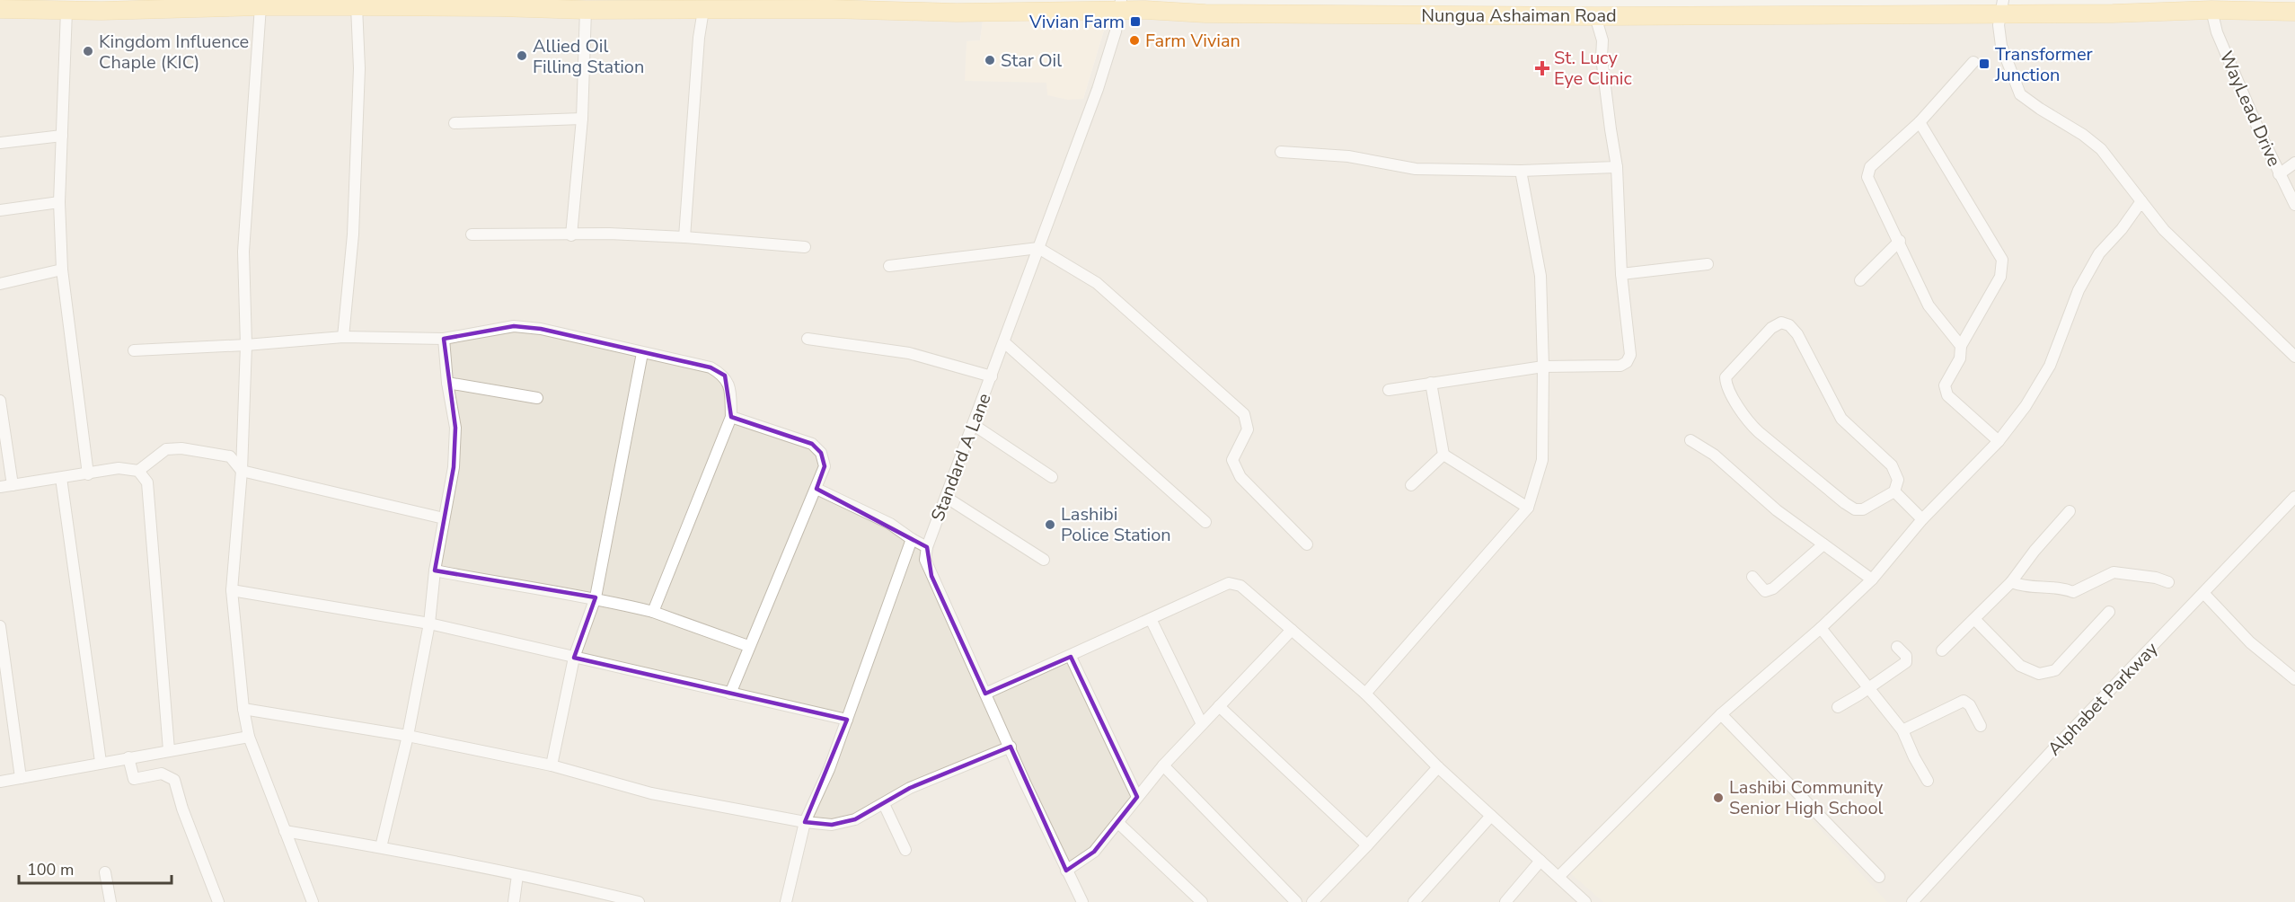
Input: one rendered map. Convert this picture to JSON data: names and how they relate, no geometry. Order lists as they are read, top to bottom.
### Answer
{
  "streets": {
    "main road": ["Nungua Ashaiman Road"],
    "street": ["WayLead Drive", "Standard A Lane", "Alphabet Parkway"]
  },
  "crossings": [
    ["Nungua Ashaiman Road", "WayLead Drive"],
    ["Nungua Ashaiman Road", "Standard A Lane"]
  ],
  "places": {
    "transit": ["Vivian Farm", "Transformer Junction"],
    "other": [
      "Farm Vivian",
      "Kingdom Influence Chaple (KIC)",
      "Allied Oil Filling Station",
      "Star Oil",
      "Lashibi Police Station",
      "Lashibi Community Senior High School"
    ],
    "health": ["St. Lucy Eye Clinic"]
  },
  "scale_bar": "100 m"
}
